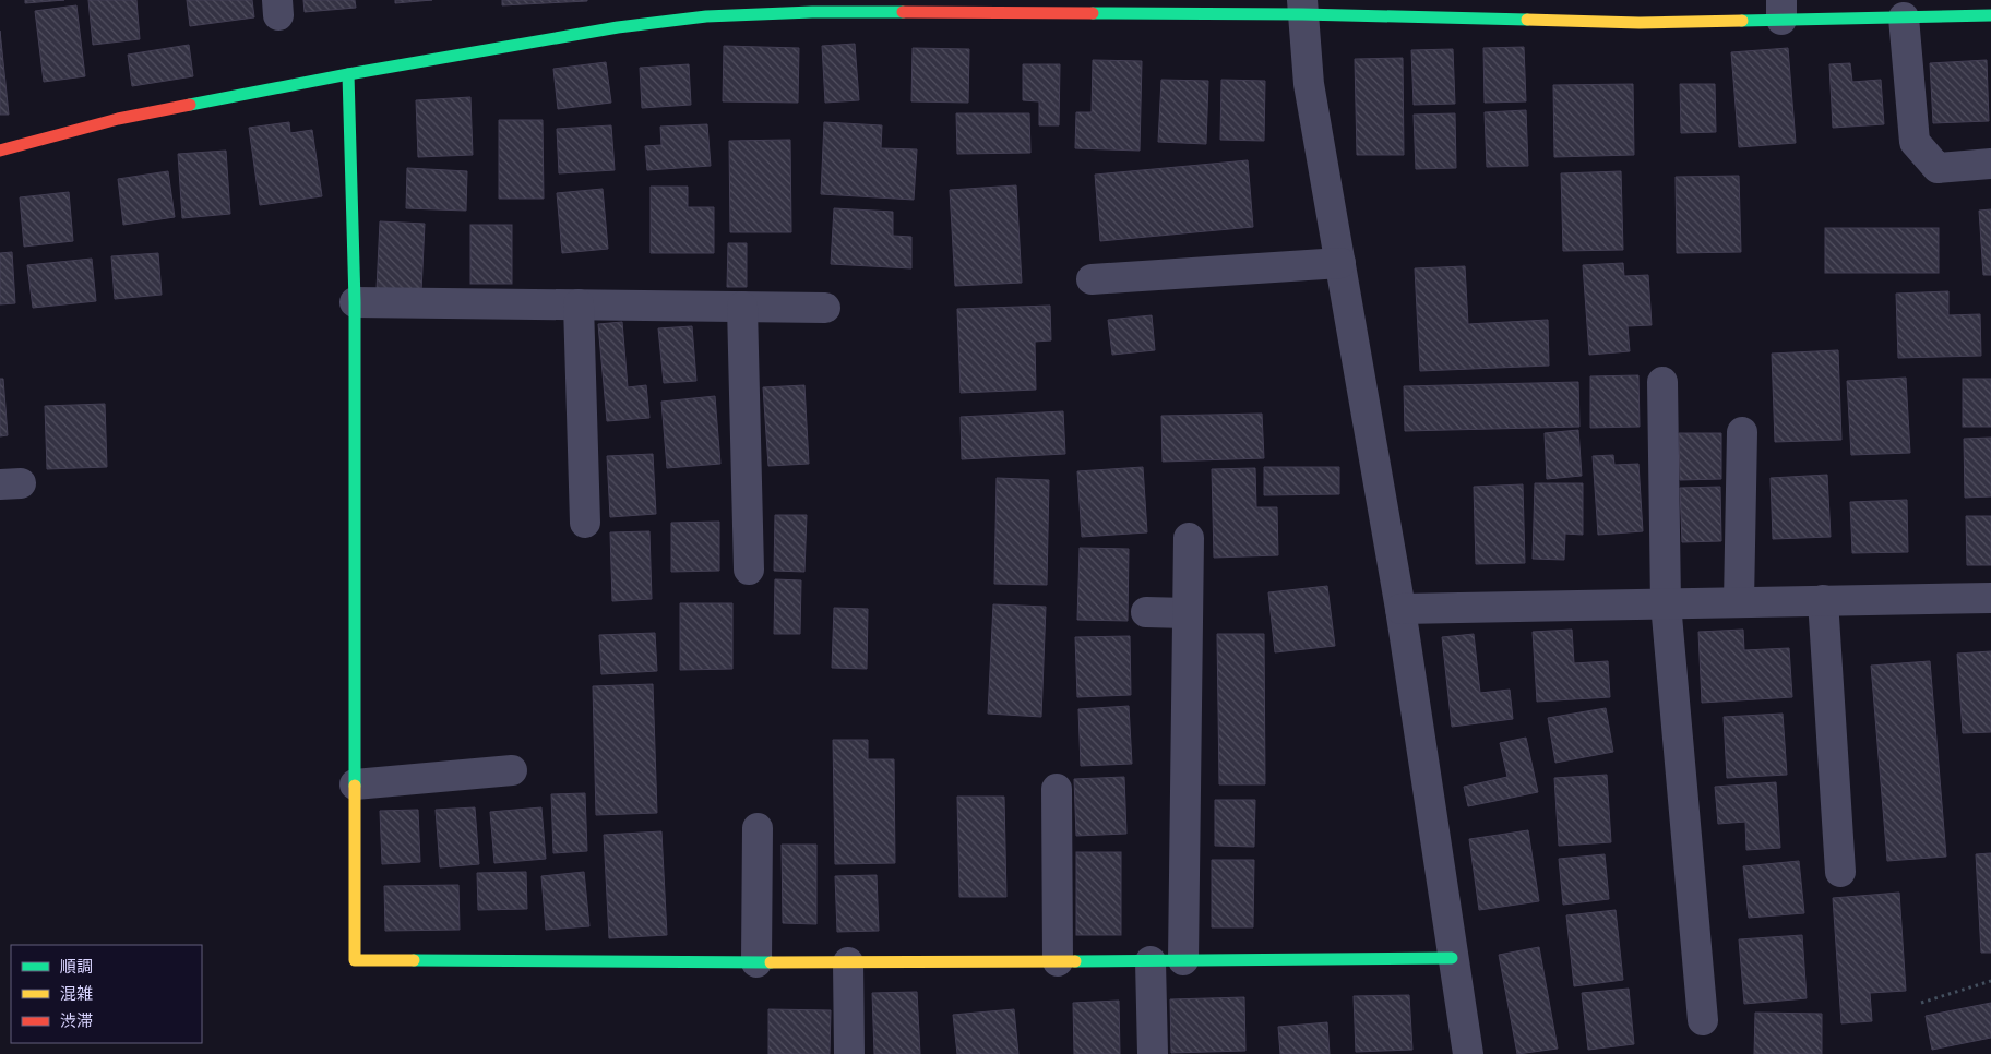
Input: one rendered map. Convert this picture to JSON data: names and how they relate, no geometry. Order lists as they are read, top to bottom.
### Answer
{
  "legend": ["順調", "混雑", "渋滞"]
}
